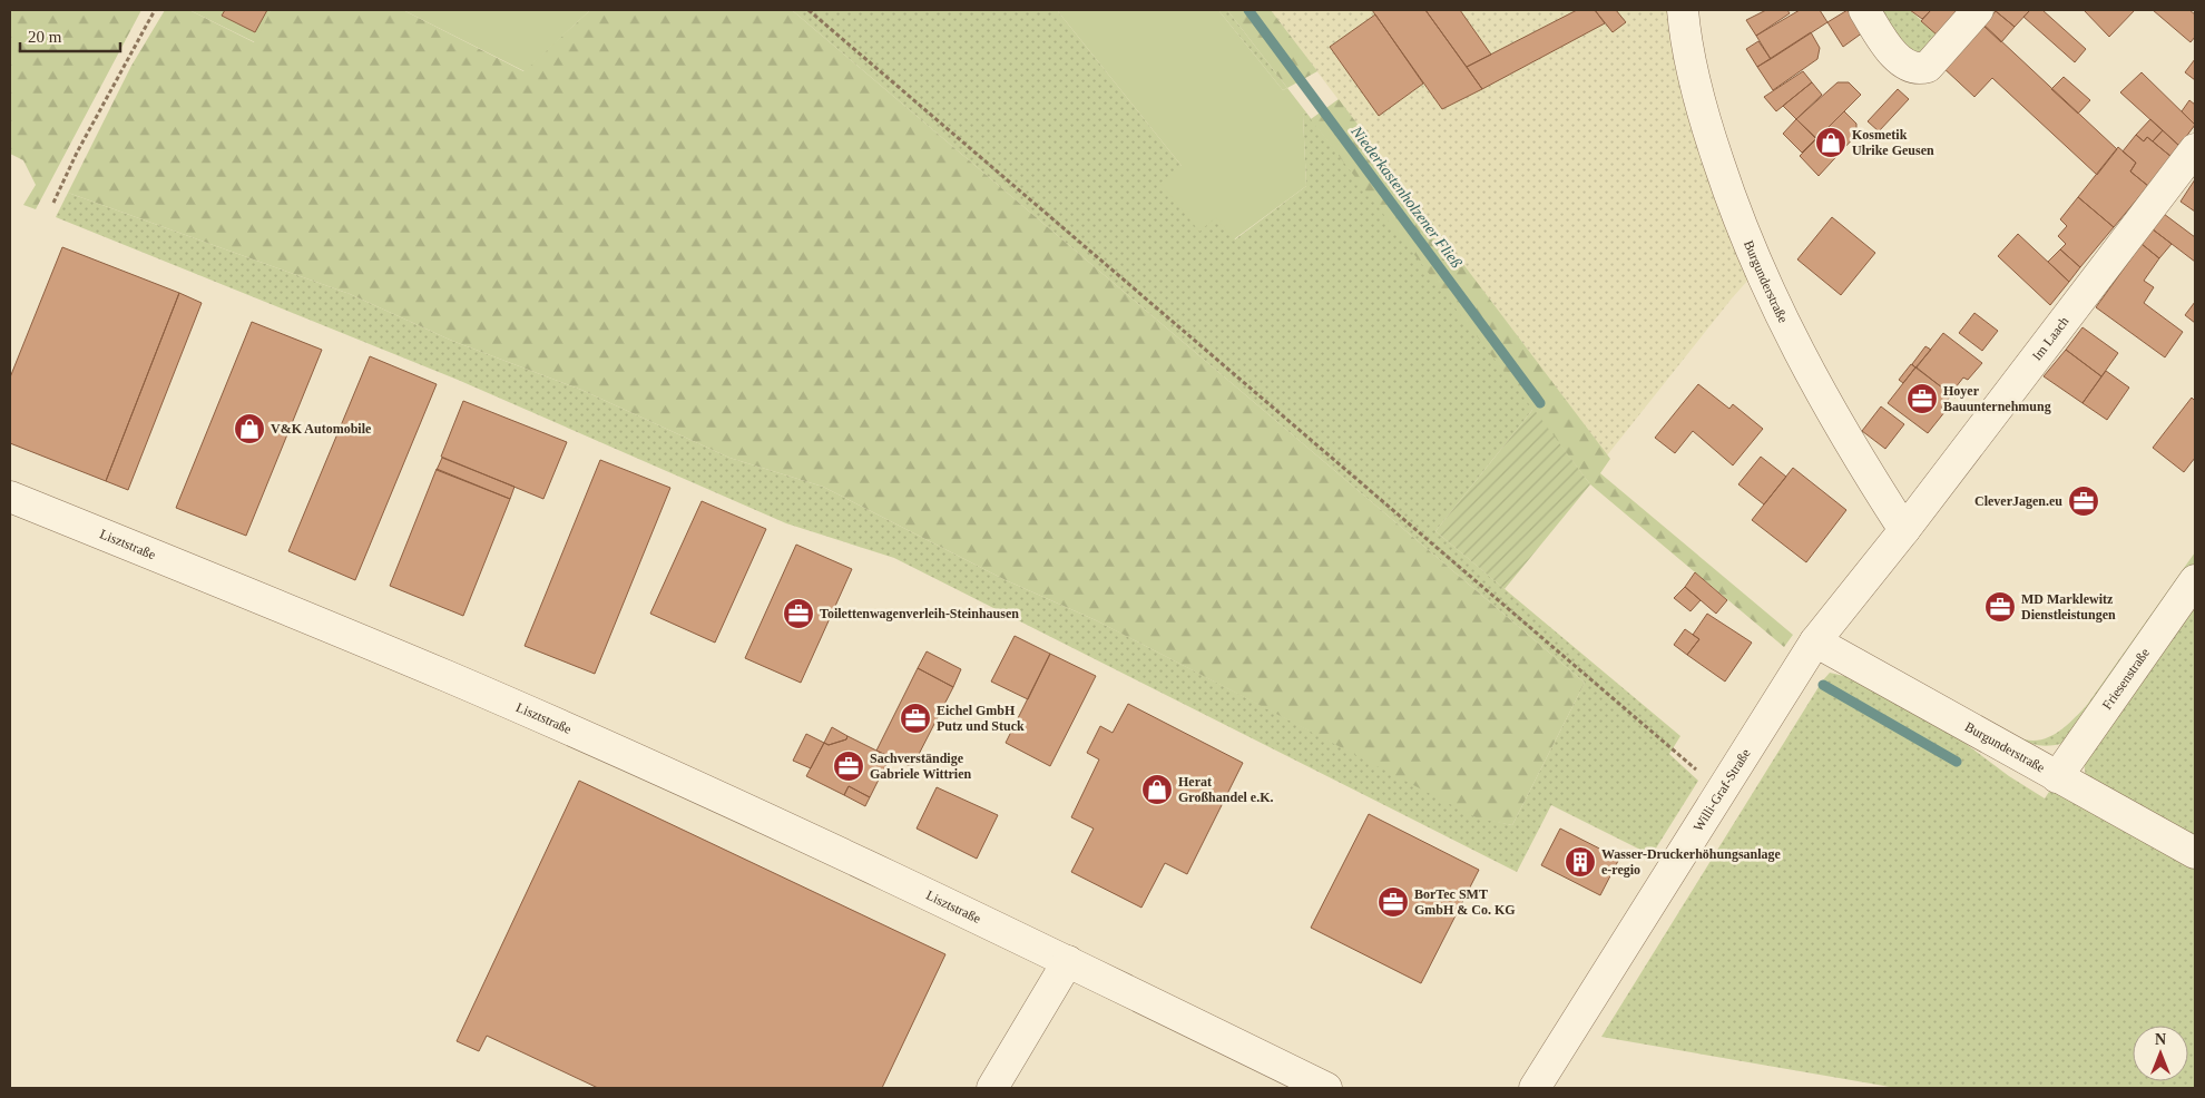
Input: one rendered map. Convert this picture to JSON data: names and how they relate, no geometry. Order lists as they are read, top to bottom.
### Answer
{
  "streets": {
    "street": [
      "Burgunderstraße",
      "Im Laach",
      "Lisztstraße",
      "Friesenstraße",
      "Willi-Graf-Straße"
    ]
  },
  "crossings": [
    ["Burgunderstraße", "Im Laach"],
    ["Burgunderstraße", "Friesenstraße"],
    ["Burgunderstraße", "Willi-Graf-Straße"],
    ["Im Laach", "Willi-Graf-Straße"]
  ],
  "water": ["Niederkastenholzener Fließ"],
  "places": {
    "shop": ["Kosmetik Ulrike Geusen", "V&K Automobile", "Herat Großhandel e.K."],
    "office": [
      "Hoyer Bauunternehmung",
      "CleverJagen.eu",
      "MD Marklewitz Dienstleistungen",
      "Toilettenwagenverleih-Steinhausen",
      "Eichel GmbH Putz und Stuck",
      "Sachverständige Gabriele Wittrien",
      "BorTec SMT GmbH & Co. KG"
    ],
    "building": ["Wasser-Druckerhöhungsanlage e-regio"]
  },
  "scale_bar": "20 m",
  "north": "top"
}
